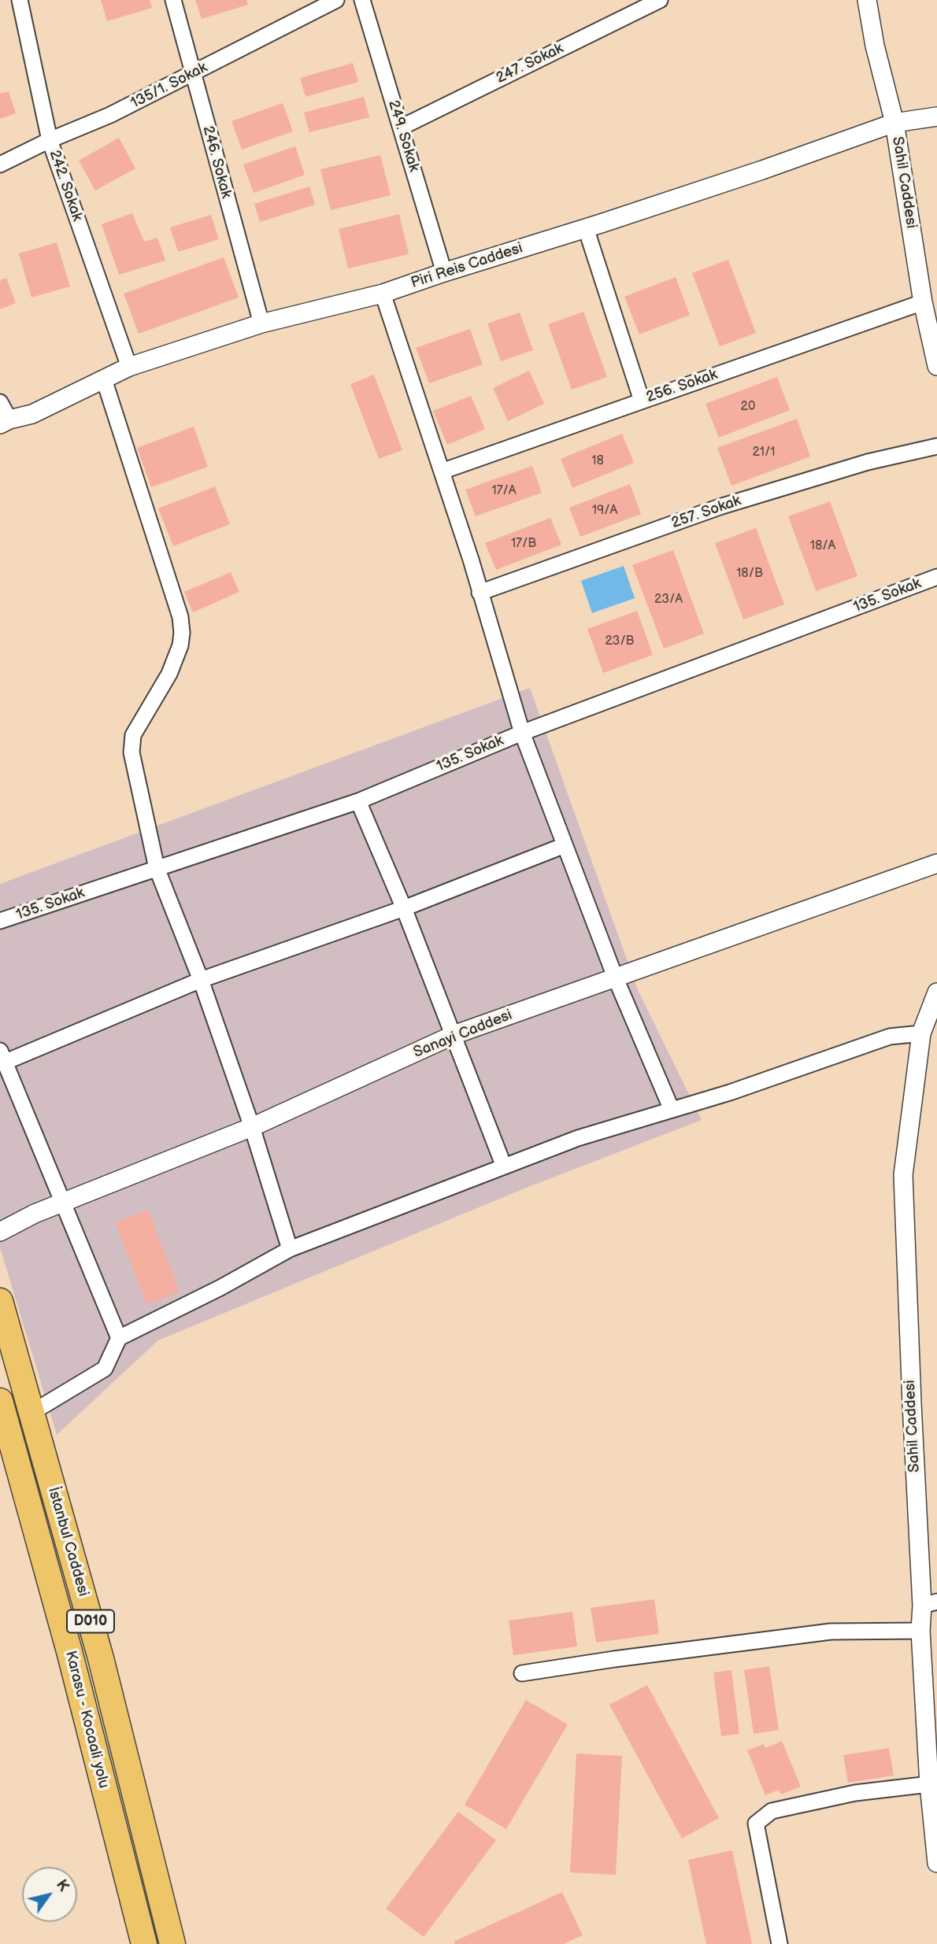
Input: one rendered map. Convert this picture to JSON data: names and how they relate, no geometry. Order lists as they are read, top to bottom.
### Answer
{
  "streets": {
    "highway": ["İstanbul Caddesi", "D010", "Karasu - Kocaali yolu"],
    "street": [
      "247. Sokak",
      "135/1. Sokak",
      "249. Sokak",
      "246. Sokak",
      "Sahil Caddesi",
      "242. Sokak",
      "Piri Reis Caddesi",
      "256. Sokak",
      "257. Sokak",
      "135. Sokak",
      "Sanayi Caddesi"
    ]
  },
  "crossings": [
    ["247. Sokak", "249. Sokak"],
    ["135/1. Sokak", "246. Sokak"],
    ["135/1. Sokak", "242. Sokak"],
    ["249. Sokak", "Piri Reis Caddesi"],
    ["246. Sokak", "Piri Reis Caddesi"],
    ["Sahil Caddesi", "Piri Reis Caddesi"],
    ["Sahil Caddesi", "256. Sokak"],
    ["242. Sokak", "Piri Reis Caddesi"]
  ],
  "house_numbers": [
    "20",
    "21/1",
    "18",
    "17/A",
    "19/A",
    "17/B",
    "18/A",
    "18/B",
    "23/A",
    "23/B"
  ],
  "north": "top right"
}
